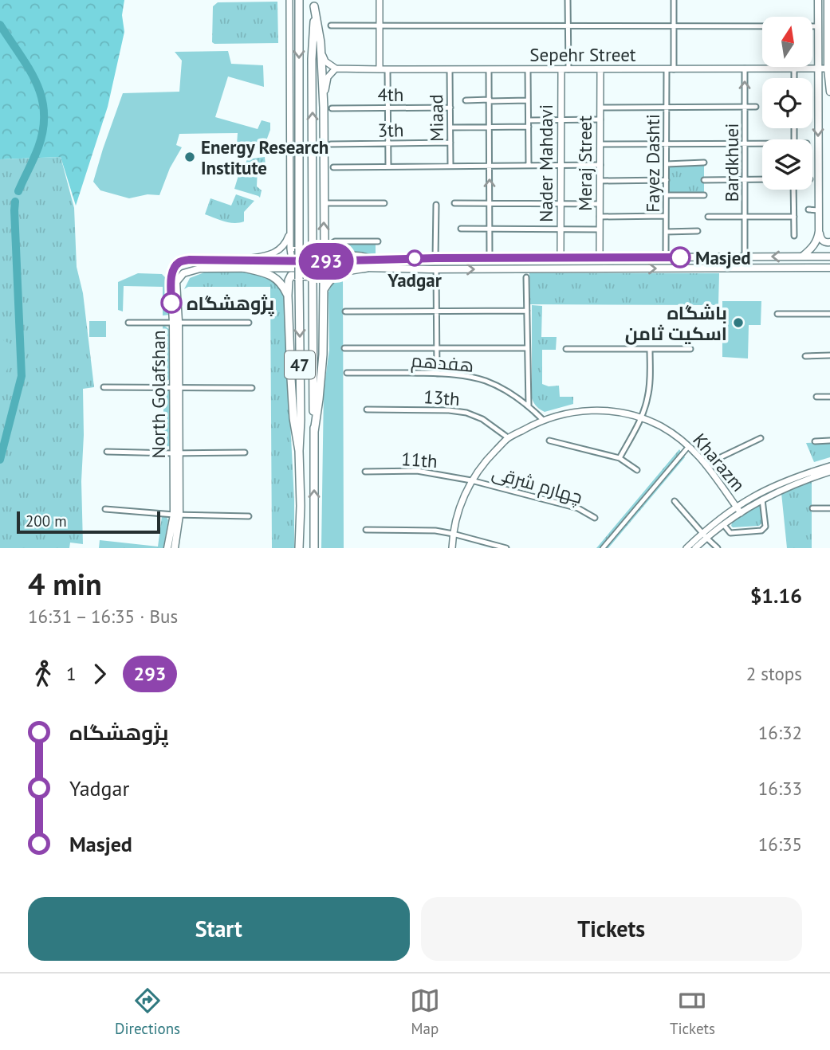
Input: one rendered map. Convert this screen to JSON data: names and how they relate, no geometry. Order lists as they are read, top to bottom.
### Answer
{
  "streets": {
    "highway": ["47"],
    "main road": ["North Golafshan"],
    "street": [
      "Sepehr Street",
      "4th",
      "Miaad",
      "3th",
      "Bardkhuei",
      "Nader Mahdavi",
      "Meraj Street",
      "Fayez Dashti",
      "هفدهم",
      "13th",
      "11th",
      "Kharazm",
      "چهارم شرقی"
    ]
  },
  "crossings": [
    ["Sepehr Street", "Miaad"],
    ["Sepehr Street", "Bardkhuei"],
    ["Sepehr Street", "Nader Mahdavi"],
    ["Sepehr Street", "Meraj Street"],
    ["Sepehr Street", "Fayez Dashti"],
    ["4th", "Miaad"],
    ["Miaad", "3th"],
    ["هفدهم", "Kharazm"],
    ["13th", "Kharazm"],
    ["11th", "Kharazm"],
    ["11th", "چهارم شرقی"],
    ["Kharazm", "چهارم شرقی"]
  ],
  "places": [
    "Energy Research Institute",
    "Masjed",
    "Yadgar",
    "پژوهشگاه",
    "باشگاه اسکیت ثامن"
  ],
  "lines": ["bus line 293"],
  "scale_bar": "200 m",
  "north": "top",
  "page": {
    "on_map": "293",
    "scale": "200 m",
    "heading": ["4 min", "16:31 – 16:35 · Bus", "$1.16"],
    "legs": ["1", "293", "2 stops"],
    "list": [
      {
        "name": "پژوهشگاه",
        "value": "16:32"
      },
      {
        "name": "Yadgar",
        "value": "16:33"
      },
      {
        "name": "Masjed",
        "value": "16:35"
      }
    ],
    "buttons": ["Start", "Tickets"],
    "tabs": ["Directions", "Map", "Tickets"]
  }
}
